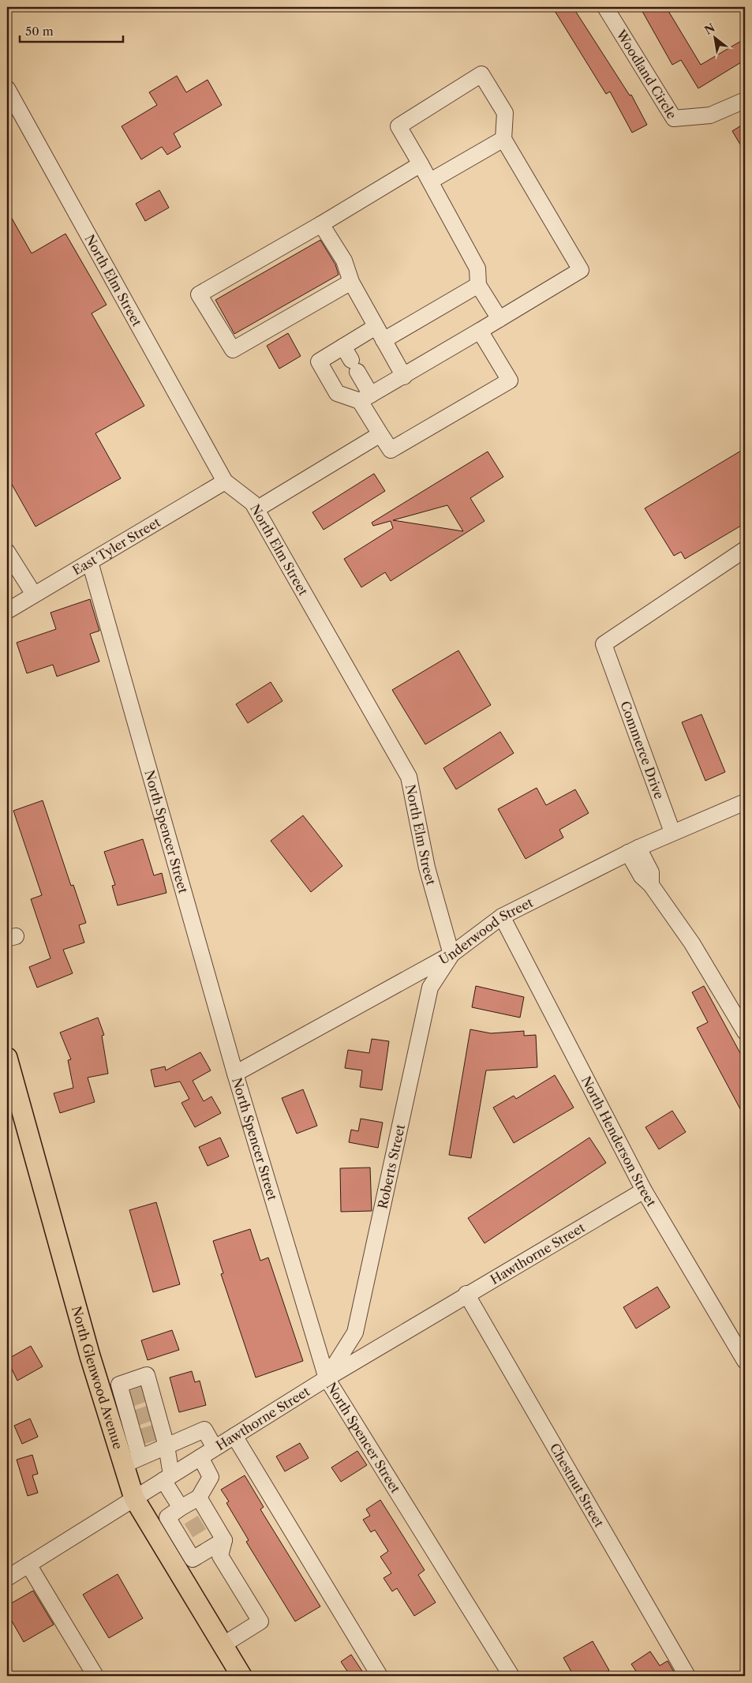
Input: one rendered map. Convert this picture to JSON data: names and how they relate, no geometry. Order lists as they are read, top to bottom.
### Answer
{
  "streets": {
    "main road": ["North Glenwood Avenue"],
    "street": [
      "Woodland Circle",
      "North Elm Street",
      "East Tyler Street",
      "Commerce Drive",
      "North Spencer Street",
      "Underwood Street",
      "North Henderson Street",
      "Roberts Street",
      "Hawthorne Street",
      "Chestnut Street"
    ]
  },
  "crossings": [
    ["North Elm Street", "East Tyler Street"],
    ["North Elm Street", "Underwood Street"],
    ["North Elm Street", "Roberts Street"],
    ["East Tyler Street", "North Spencer Street"],
    ["Commerce Drive", "Underwood Street"],
    ["North Spencer Street", "Underwood Street"],
    ["North Spencer Street", "Roberts Street"],
    ["North Spencer Street", "Hawthorne Street"],
    ["Underwood Street", "North Henderson Street"],
    ["Underwood Street", "Roberts Street"],
    ["North Henderson Street", "Hawthorne Street"],
    ["Roberts Street", "Hawthorne Street"],
    ["Hawthorne Street", "North Glenwood Avenue"],
    ["Hawthorne Street", "Chestnut Street"]
  ],
  "scale_bar": "50 m",
  "north": "top left"
}
